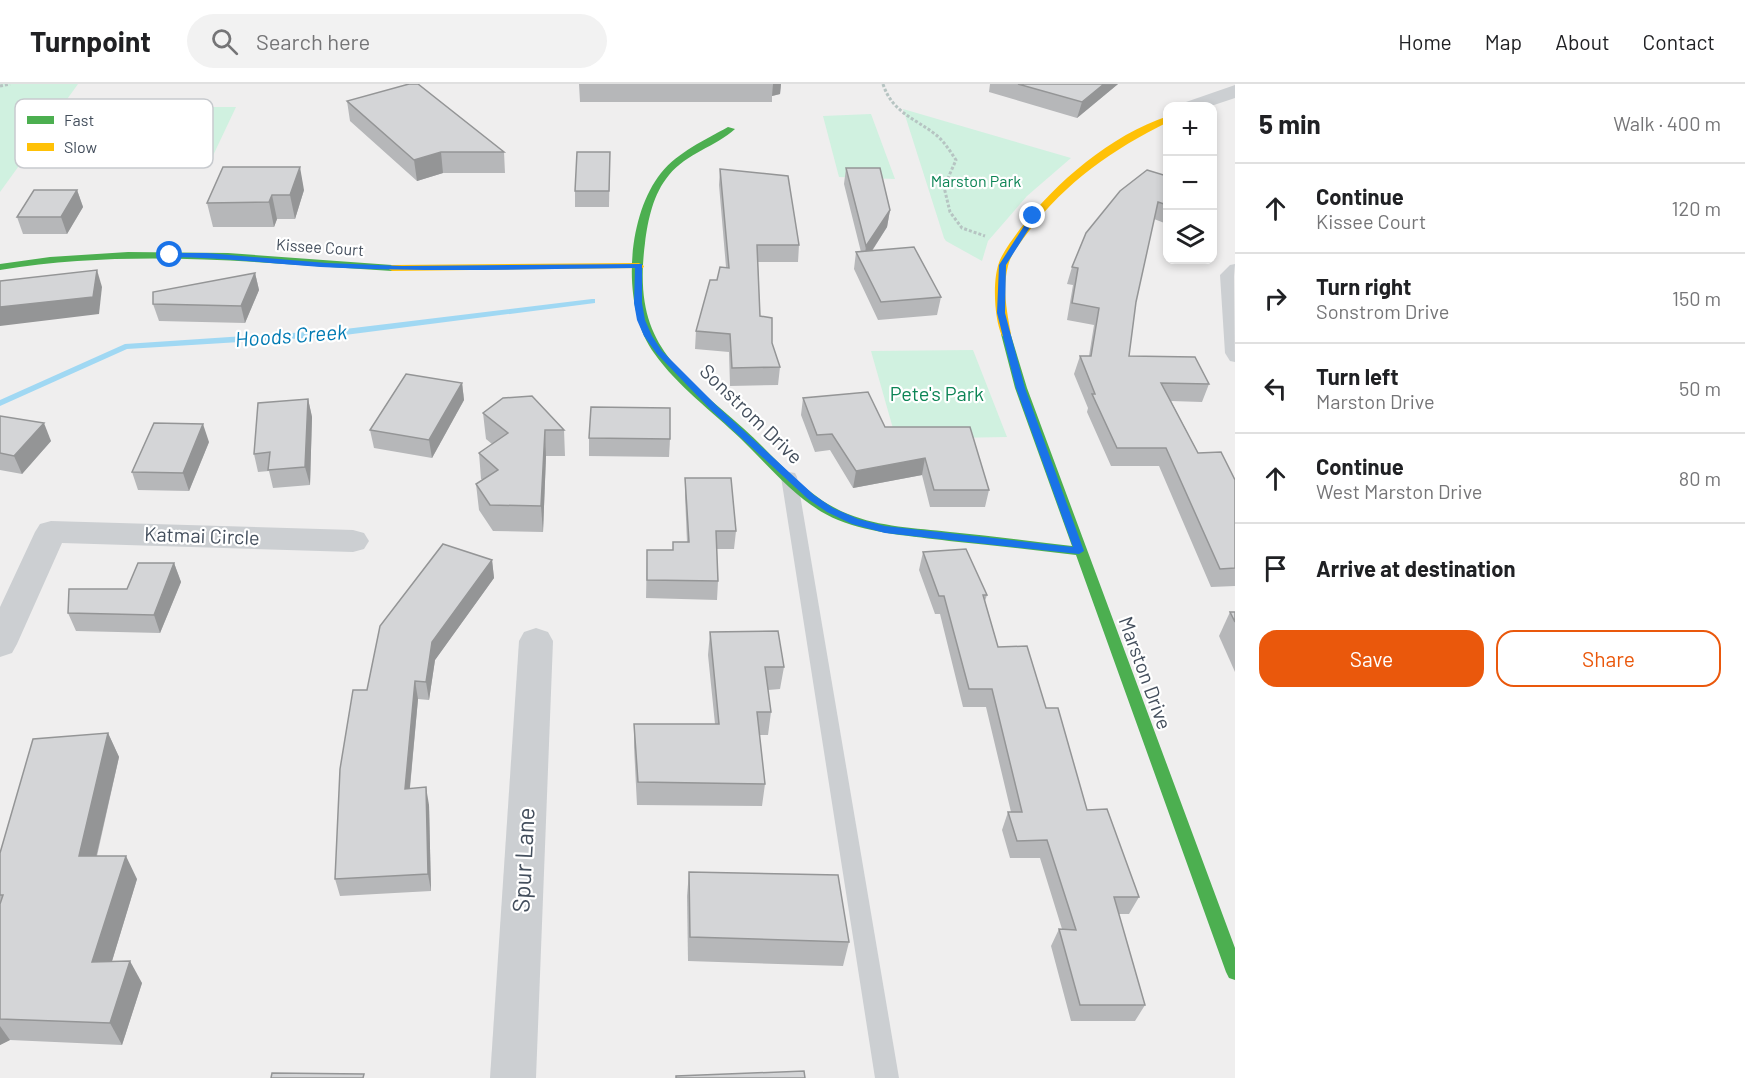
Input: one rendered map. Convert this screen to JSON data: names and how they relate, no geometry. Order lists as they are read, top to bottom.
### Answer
{
  "streets": {
    "street": [
      "Kissee Court",
      "Sonstrom Drive",
      "Katmai Circle",
      "Marston Drive",
      "Spur Lane"
    ]
  },
  "crossings": [
    ["Kissee Court", "Sonstrom Drive"],
    ["Sonstrom Drive", "Marston Drive"]
  ],
  "water": ["Hoods Creek"],
  "parks": ["Marston Park", "Pete's Park"],
  "legend": ["Fast", "Slow"],
  "page": {
    "header": "Turnpoint",
    "search": "Search here",
    "nav": [
      "Home",
      "Map",
      "About",
      "Contact"
    ],
    "heading": ["5 min", "Walk · 400 m"],
    "map_buttons": ["+", "−"],
    "list": [
      ["Continue", "Kissee Court", "120 m"],
      ["Turn right", "Sonstrom Drive", "150 m"],
      ["Turn left", "Marston Drive", "50 m"],
      ["Continue", "West Marston Drive", "80 m"],
      "Arrive at destination"
    ],
    "buttons": ["Save", "Share"]
  }
}
